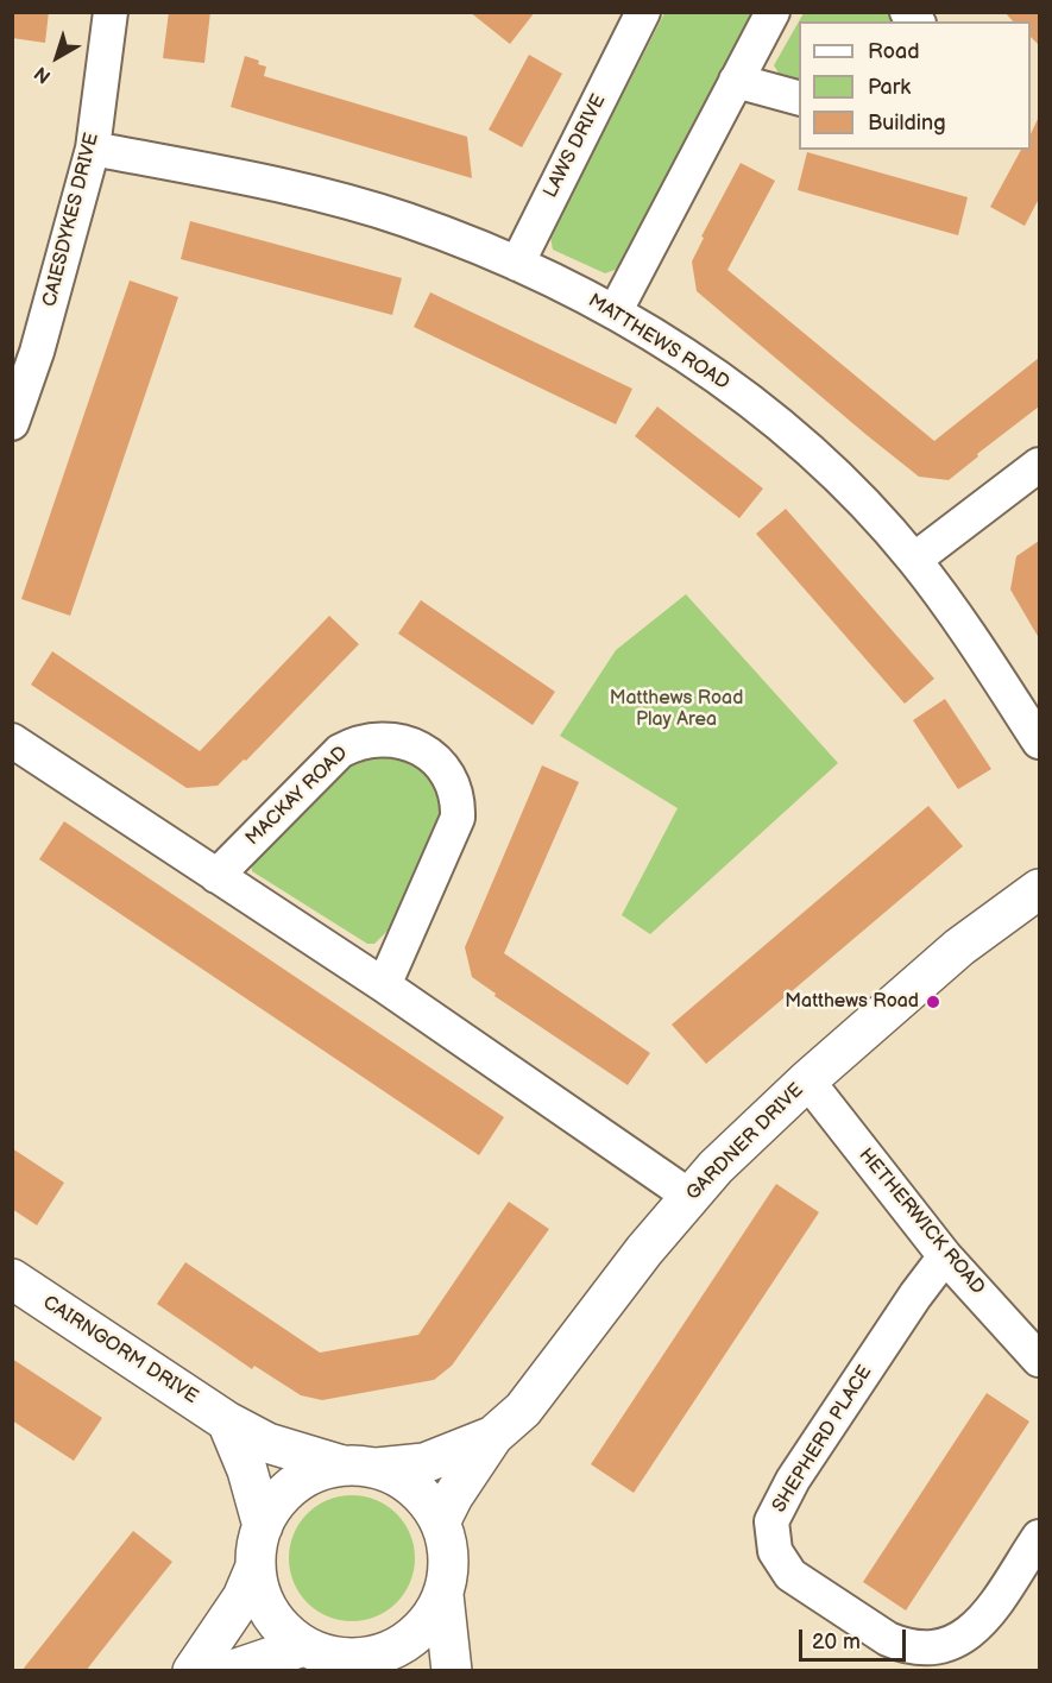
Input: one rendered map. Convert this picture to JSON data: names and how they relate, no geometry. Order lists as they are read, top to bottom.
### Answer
{
  "streets": {
    "street": [
      "LAWS DRIVE",
      "CAIESDYKES DRIVE",
      "MATTHEWS ROAD",
      "MACKAY ROAD",
      "GARDNER DRIVE",
      "HETHERWICK ROAD",
      "CAIRNGORM DRIVE",
      "SHEPHERD PLACE"
    ]
  },
  "crossings": [
    ["LAWS DRIVE", "MATTHEWS ROAD"],
    ["CAIESDYKES DRIVE", "MATTHEWS ROAD"],
    ["GARDNER DRIVE", "HETHERWICK ROAD"],
    ["GARDNER DRIVE", "CAIRNGORM DRIVE"],
    ["HETHERWICK ROAD", "SHEPHERD PLACE"]
  ],
  "parks": ["Matthews Road Play Area"],
  "places": ["Matthews Road"],
  "legend": ["Road", "Park", "Building"],
  "scale_bar": "20 m",
  "north": "bottom left"
}
